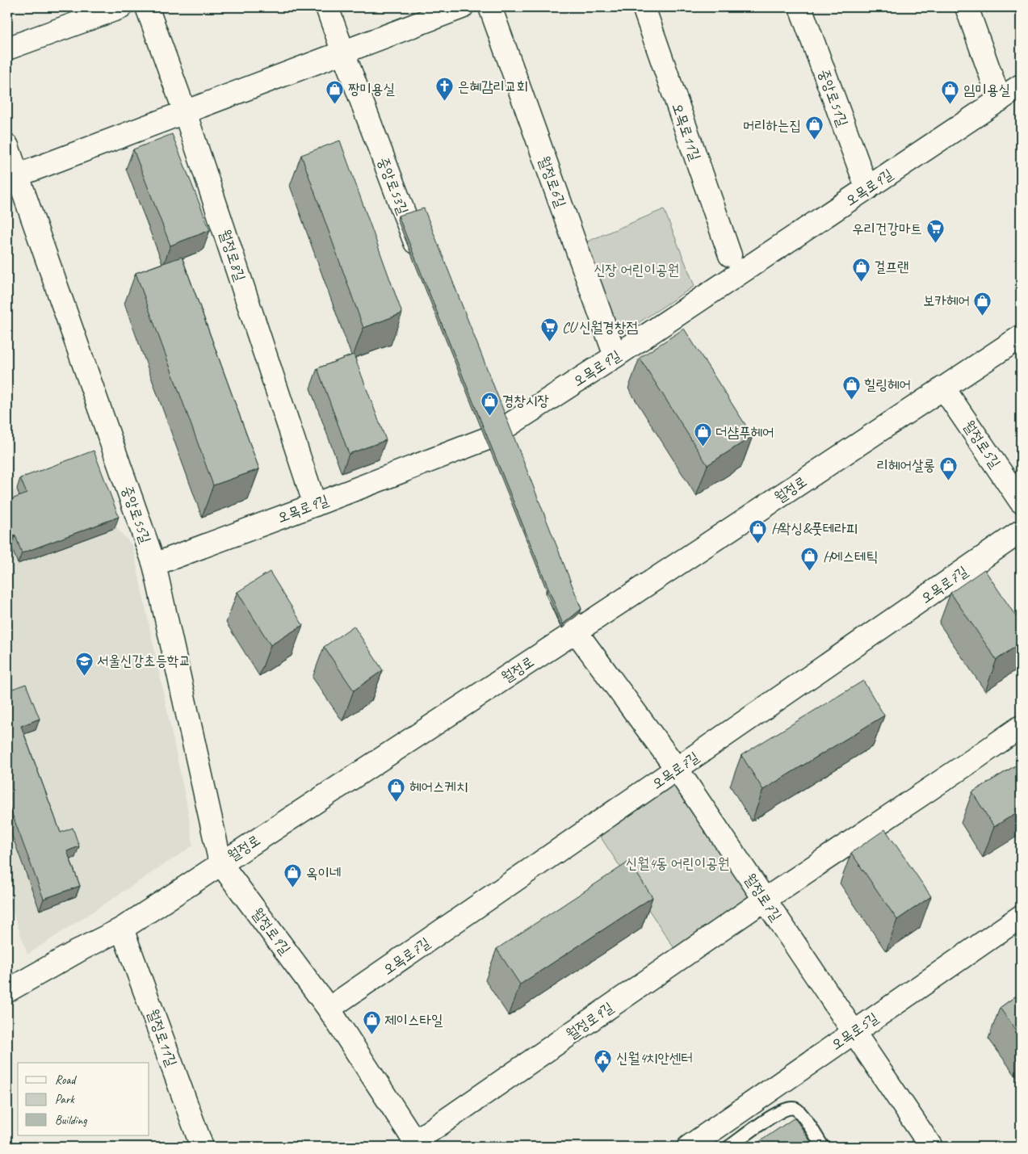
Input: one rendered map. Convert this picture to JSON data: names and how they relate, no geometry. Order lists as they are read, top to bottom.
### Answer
{
  "streets": {
    "street": [
      "중앙로51길",
      "오목로11길",
      "월정로6길",
      "중앙로53길",
      "오목로9길",
      "월정로8길",
      "월정로5길",
      "월정로",
      "중앙로55길",
      "오목로7길",
      "월정로7길",
      "월정로9길",
      "오목로5길",
      "월정로11길"
    ]
  },
  "crossings": [
    ["중앙로51길", "오목로9길"],
    ["월정로6길", "오목로9길"],
    ["오목로9길", "월정로8길"],
    ["오목로9길", "중앙로55길"],
    ["월정로5길", "월정로"],
    ["월정로", "중앙로55길"],
    ["월정로", "월정로7길"],
    ["월정로", "월정로9길"],
    ["월정로", "월정로11길"],
    ["중앙로55길", "월정로9길"],
    ["오목로7길", "월정로7길"],
    ["오목로7길", "월정로9길"],
    ["월정로7길", "월정로9길"],
    ["월정로7길", "오목로5길"]
  ],
  "parks": ["신장 어린이공원", "신월4동 어린이공원"],
  "places": {
    "church": ["은혜감리교회"],
    "shop": [
      "짱미용실",
      "임미용실",
      "머리하는집",
      "걸프랜",
      "보카헤어",
      "힐링헤어",
      "경창시장",
      "더샴푸헤어",
      "리헤어살롱",
      "H왁싱&풋테라피",
      "H에스테틱",
      "헤어스케치",
      "옥이네",
      "제이스타일"
    ],
    "supermarket": ["우리건강마트", "CU 신월경창점"],
    "school or university": ["서울신강초등학교"],
    "public building": ["신월4치안센터"]
  },
  "legend": ["Road", "Park", "Building"]
}
